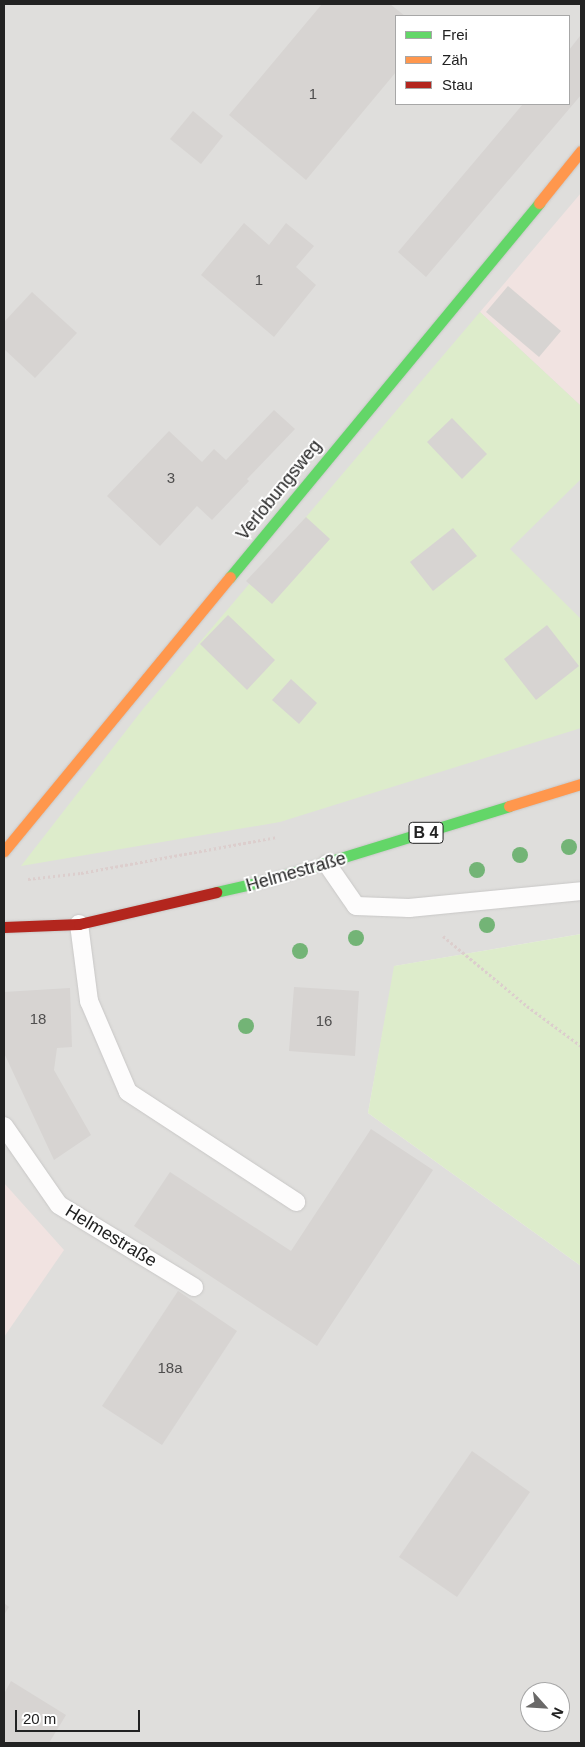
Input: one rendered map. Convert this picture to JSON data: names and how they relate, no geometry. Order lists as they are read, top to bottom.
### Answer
{
  "streets": {
    "street": ["Verlobungsweg", "B 4", "Helmestraße"]
  },
  "house_numbers": [
    "1",
    "1",
    "3",
    "18",
    "16",
    "18a"
  ],
  "legend": ["Frei", "Zäh", "Stau"],
  "scale_bar": "20 m",
  "north": "bottom right"
}
